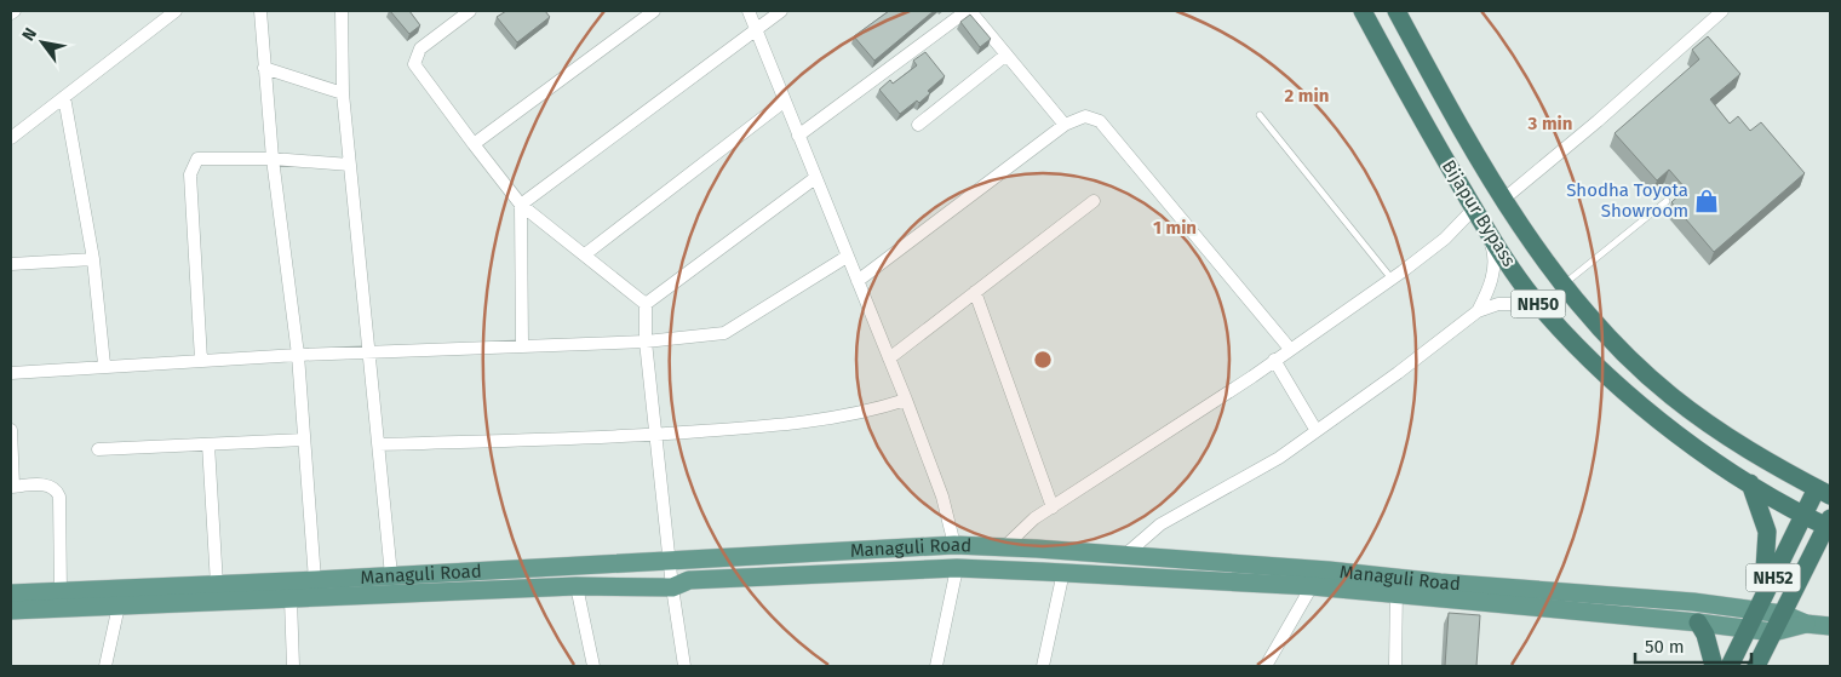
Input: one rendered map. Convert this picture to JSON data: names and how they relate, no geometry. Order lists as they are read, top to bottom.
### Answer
{
  "streets": {
    "highway": ["Bijapur Bypass", "NH50", "NH52"],
    "main road": ["Managuli Road"]
  },
  "crossings": [
    ["Bijapur Bypass", "Managuli Road"]
  ],
  "places": {
    "shop": ["Shodha Toyota Showroom"]
  },
  "scale_bar": "50 m",
  "north": "top left",
  "rings": ["2 min", "3 min", "1 min"]
}
